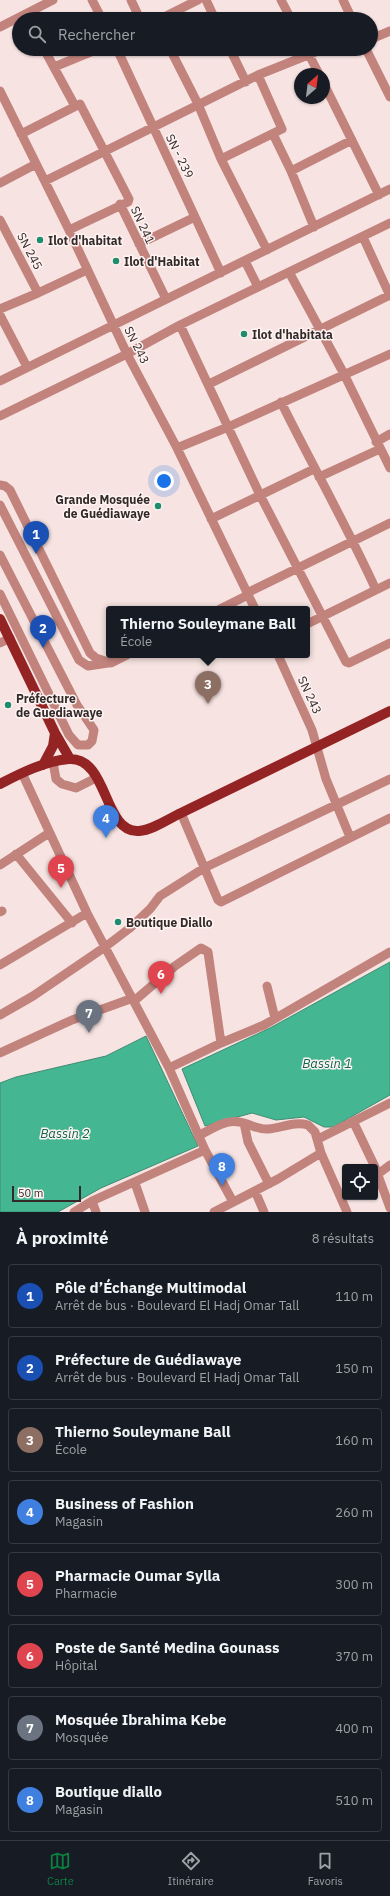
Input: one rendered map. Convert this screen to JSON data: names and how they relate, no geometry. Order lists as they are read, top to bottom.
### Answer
{
  "streets": {
    "street": [
      "SN - 239",
      "SN 241",
      "SN 245",
      "SN 243"
    ]
  },
  "water": ["Bassin 1", "Bassin 2"],
  "places": [
    "Ilot d'habitat",
    "Ilot d'Habitat",
    "Ilot d'habitata",
    "Grande Mosquée de Guédiawaye",
    "Préfecture de Guediawaye",
    "Boutique Diallo"
  ],
  "scale_bar": "50 m",
  "north": "top right",
  "page": {
    "search": "Rechercher",
    "pins": [
      "1",
      "2",
      "3",
      "4",
      "5",
      "6",
      "7",
      "8"
    ],
    "popup": ["Thierno Souleymane Ball", "École"],
    "scale": "50 m",
    "heading": ["À proximité", "8 résultats"],
    "list": [
      {
        "mark": "1",
        "name": "Pôle d’Échange Multimodal",
        "note": "Arrêt de bus · Boulevard El Hadj Omar Tall",
        "value": "110 m"
      },
      {
        "mark": "2",
        "name": "Préfecture de Guédiawaye",
        "note": "Arrêt de bus · Boulevard El Hadj Omar Tall",
        "value": "150 m"
      },
      {
        "mark": "3",
        "name": "Thierno Souleymane Ball",
        "note": "École",
        "value": "160 m"
      },
      {
        "mark": "4",
        "name": "Business of Fashion",
        "note": "Magasin",
        "value": "260 m"
      },
      {
        "mark": "5",
        "name": "Pharmacie Oumar Sylla",
        "note": "Pharmacie",
        "value": "300 m"
      },
      {
        "mark": "6",
        "name": "Poste de Santé Medina Gounass",
        "note": "Hôpital",
        "value": "370 m"
      },
      {
        "mark": "7",
        "name": "Mosquée Ibrahima Kebe",
        "note": "Mosquée",
        "value": "400 m"
      },
      {
        "mark": "8",
        "name": "Boutique diallo",
        "note": "Magasin",
        "value": "510 m"
      }
    ],
    "nav": ["Carte", "Itinéraire", "Favoris"]
  }
}
